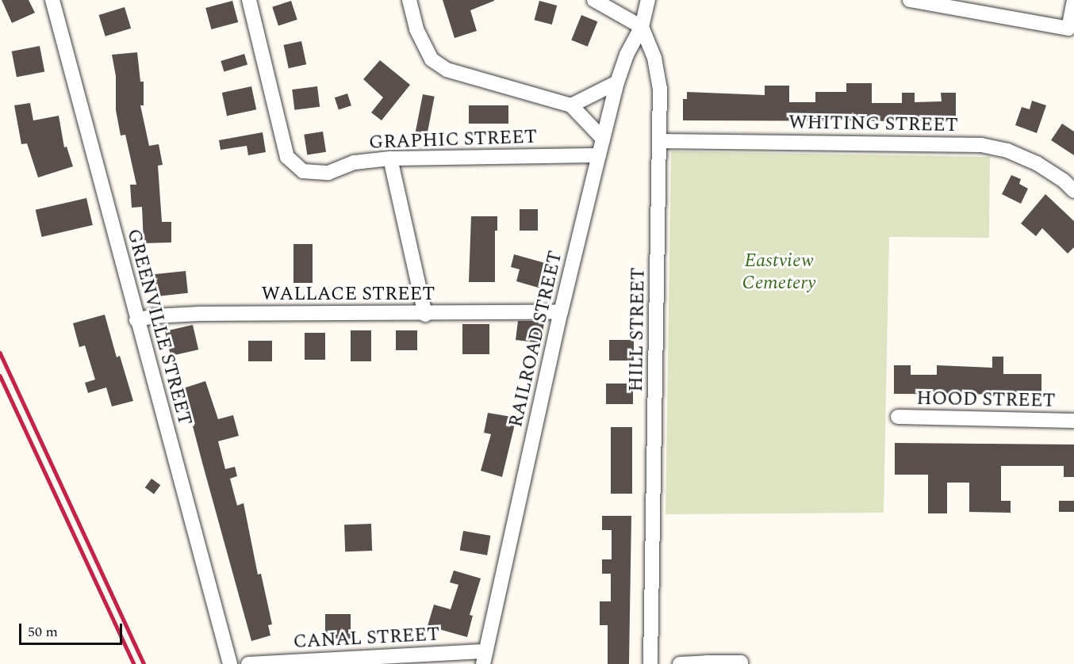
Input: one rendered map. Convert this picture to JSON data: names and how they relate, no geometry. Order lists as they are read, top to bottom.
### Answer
{
  "streets": {
    "street": [
      "WHITING STREET",
      "GRAPHIC STREET",
      "WALLACE STREET",
      "GREENVILLE STREET",
      "HILL STREET",
      "RAILROAD STREET",
      "HOOD STREET",
      "CANAL STREET"
    ]
  },
  "crossings": [
    ["WHITING STREET", "HILL STREET"],
    ["GRAPHIC STREET", "RAILROAD STREET"],
    ["WALLACE STREET", "GREENVILLE STREET"],
    ["WALLACE STREET", "RAILROAD STREET"],
    ["HILL STREET", "RAILROAD STREET"],
    ["RAILROAD STREET", "CANAL STREET"]
  ],
  "parks": ["Eastview Cemetery"],
  "scale_bar": "50 m"
}
